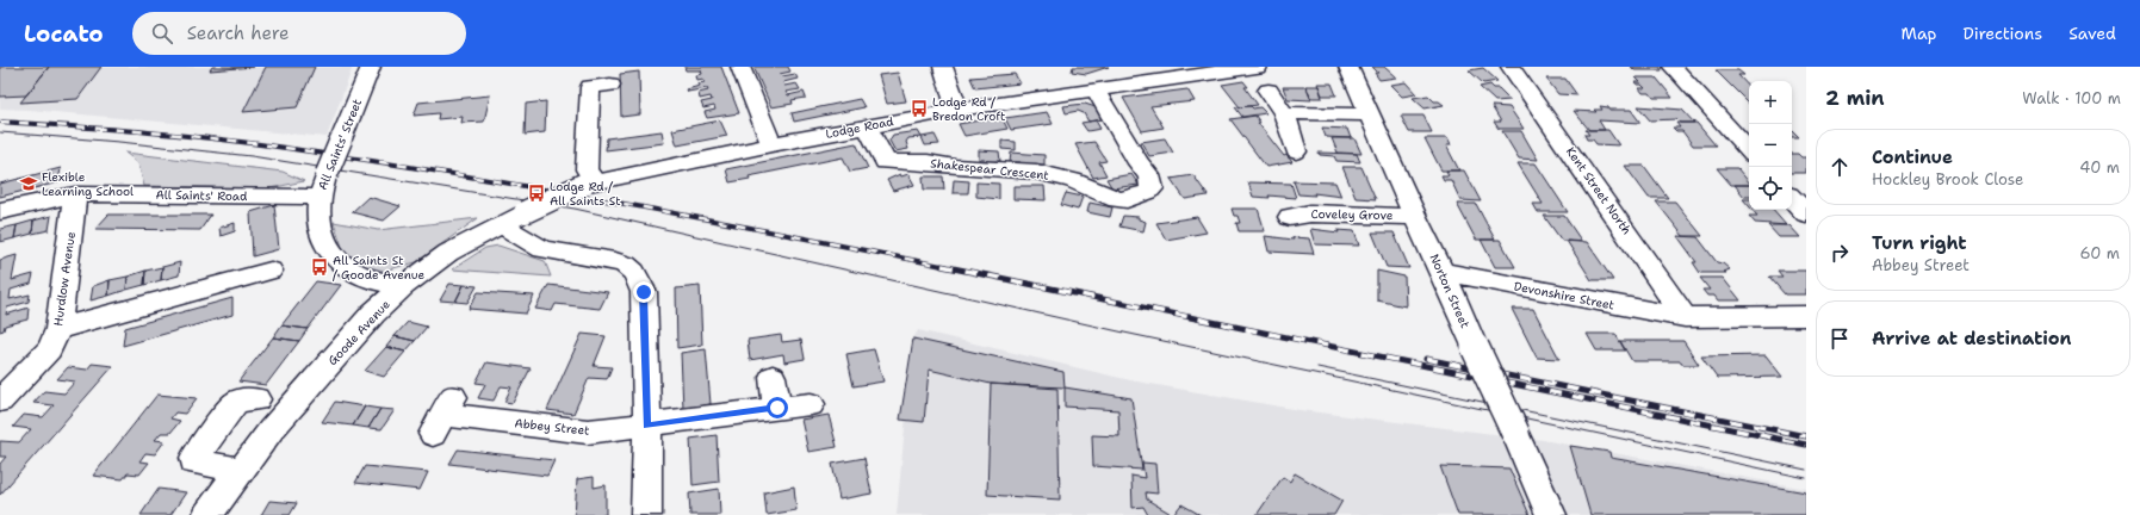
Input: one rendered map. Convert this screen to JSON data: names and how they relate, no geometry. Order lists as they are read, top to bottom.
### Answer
{
  "streets": {
    "street": [
      "Lodge Road",
      "All Saints' Street",
      "Shakespear Crescent",
      "Kent Street North",
      "All Saints' Road",
      "Coveley Grove",
      "Hurdlow Avenue",
      "Norton Street",
      "Devonshire Street",
      "Goode Avenue",
      "Abbey Street"
    ]
  },
  "crossings": [
    ["Lodge Road", "Shakespear Crescent"],
    ["Lodge Road", "Goode Avenue"],
    ["All Saints' Street", "All Saints' Road"],
    ["All Saints' Street", "Goode Avenue"],
    ["Kent Street North", "Devonshire Street"],
    ["All Saints' Road", "Hurdlow Avenue"],
    ["Coveley Grove", "Norton Street"],
    ["Norton Street", "Devonshire Street"]
  ],
  "places": {
    "bus stop": ["Lodge Rd / Bredon Croft", "Lodge Rd / All Saints St", "All Saints St / Goode Avenue"],
    "school or university": ["Flexible Learning School"]
  },
  "page": {
    "header": "Locato",
    "search": "Search here",
    "nav": ["Map", "Directions", "Saved"],
    "heading": ["2 min", "Walk · 100 m"],
    "map_buttons": ["+", "−"],
    "list": [
      ["Continue", "Hockley Brook Close", "40 m"],
      ["Turn right", "Abbey Street", "60 m"],
      "Arrive at destination"
    ]
  }
}
